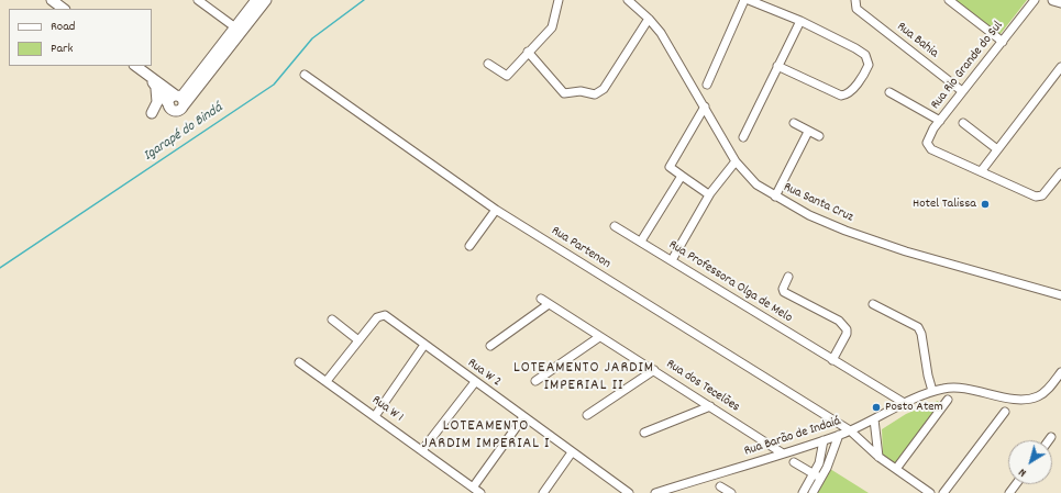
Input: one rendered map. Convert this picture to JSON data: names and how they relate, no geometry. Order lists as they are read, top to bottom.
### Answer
{
  "streets": {
    "street": [
      "Rua Bahia",
      "Rua Rio Grande do Sul",
      "Rua Santa Cruz",
      "Rua Partenon",
      "Rua Professora Olga de Melo",
      "Rua W 2",
      "Rua dos Tecelões",
      "Rua W 1",
      "Rua Barão de Indaiá"
    ]
  },
  "crossings": [
    ["Rua Bahia", "Rua Rio Grande do Sul"],
    ["Rua Partenon", "Rua Barão de Indaiá"],
    ["Rua Professora Olga de Melo", "Rua Barão de Indaiá"],
    ["Rua dos Tecelões", "Rua Barão de Indaiá"]
  ],
  "districts": ["LOTEAMENTO JARDIM IMPERIAL II", "LOTEAMENTO JARDIM IMPERIAL I"],
  "water": ["Igarapé do Bindá"],
  "places": ["Hotel Talissa", "Posto Atem"],
  "legend": ["Road", "Park"],
  "north": "bottom left"
}
